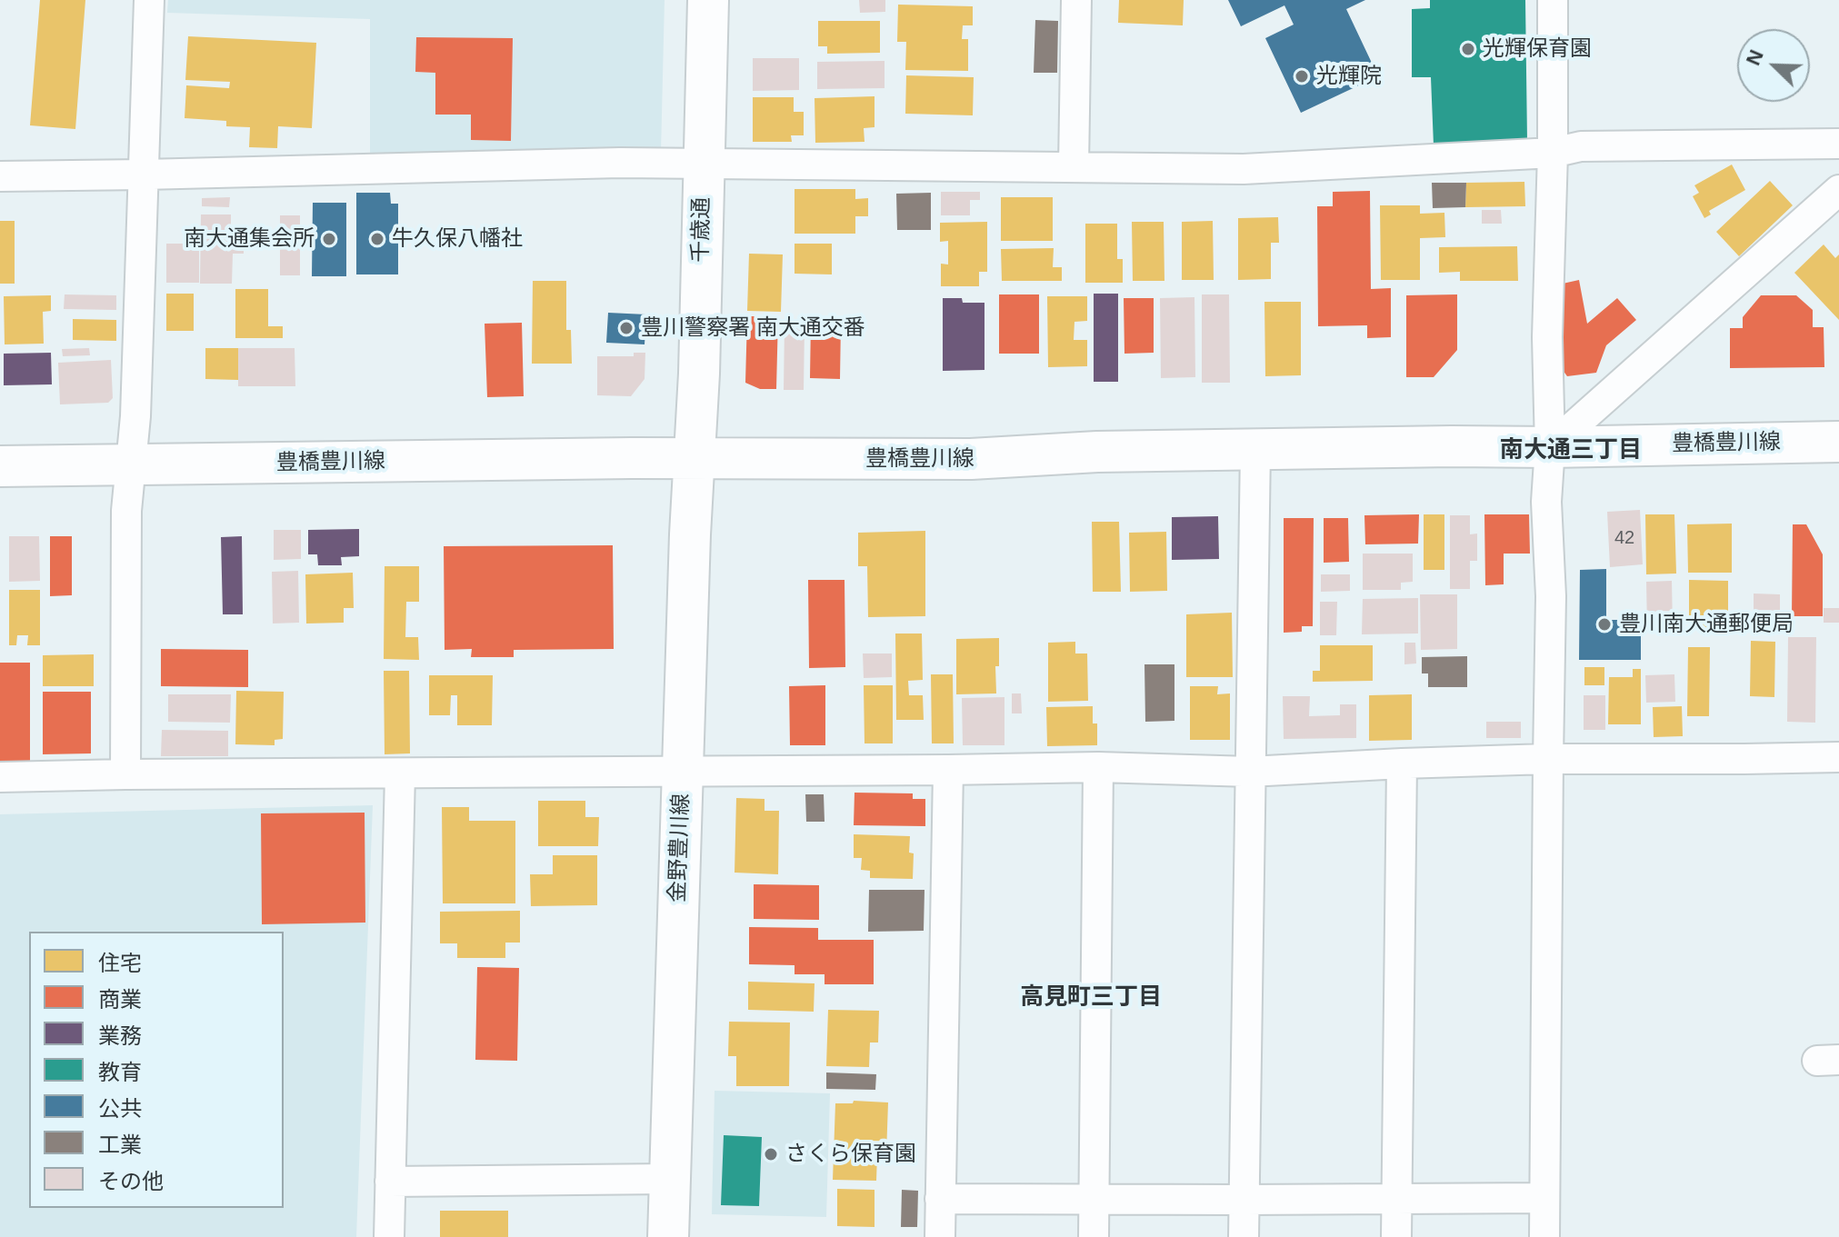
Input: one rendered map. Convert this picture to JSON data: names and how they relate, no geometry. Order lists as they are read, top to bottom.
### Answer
{
  "streets": {
    "main road": ["千歳通", "豊橋豊川線", "金野豊川線"]
  },
  "crossings": [
    ["千歳通", "豊橋豊川線"],
    ["千歳通", "金野豊川線"],
    ["豊橋豊川線", "金野豊川線"]
  ],
  "districts": ["南大通三丁目", "高見町三丁目"],
  "places": [
    "光輝保育園",
    "光輝院",
    "南大通集会所",
    "牛久保八幡社",
    "豊川警察署 南大通交番",
    "豊川南大通郵便局",
    "さくら保育園"
  ],
  "house_numbers": ["42"],
  "legend": [
    "住宅",
    "商業",
    "業務",
    "教育",
    "公共",
    "工業",
    "その他"
  ],
  "north": "top left"
}
